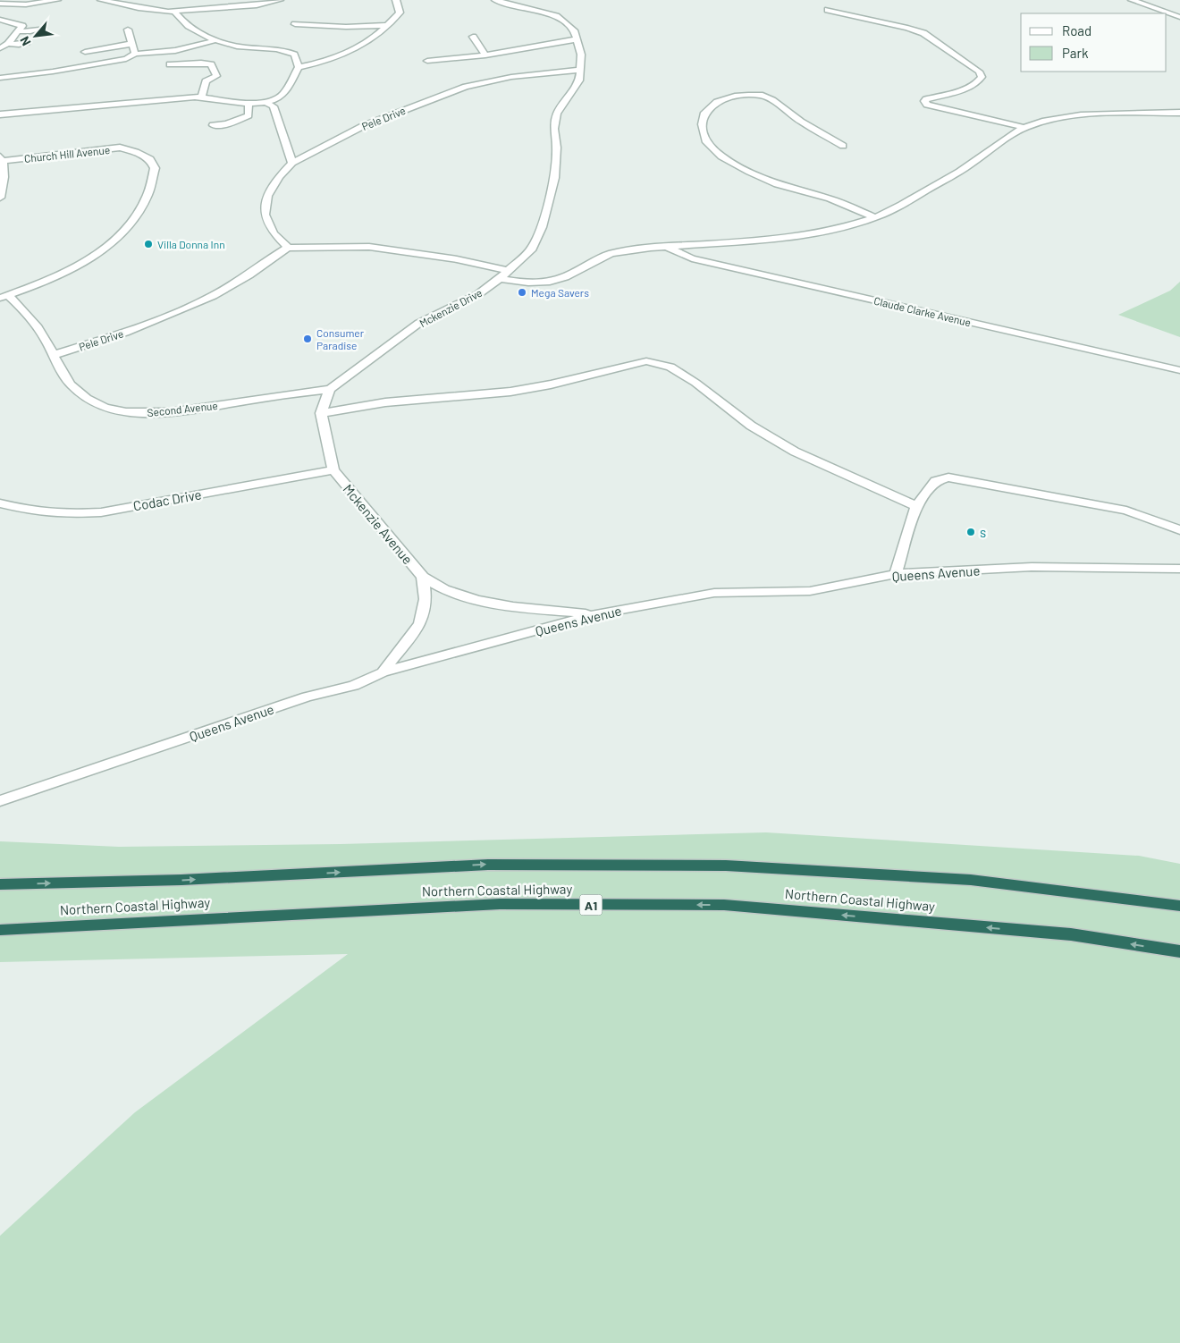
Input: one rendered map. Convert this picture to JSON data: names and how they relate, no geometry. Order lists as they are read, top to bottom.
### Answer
{
  "streets": {
    "highway": ["Northern Coastal Highway", "A1"],
    "street": [
      "Pele Drive",
      "Church Hill Avenue",
      "Mckenzie Drive",
      "Claude Clarke Avenue",
      "Second Avenue",
      "Codac Drive",
      "Mckenzie Avenue",
      "Queens Avenue"
    ]
  },
  "crossings": [
    ["Pele Drive", "Mckenzie Drive"],
    ["Pele Drive", "Second Avenue"],
    ["Church Hill Avenue", "Second Avenue"],
    ["Mckenzie Drive", "Second Avenue"],
    ["Codac Drive", "Mckenzie Avenue"],
    ["Mckenzie Avenue", "Queens Avenue"]
  ],
  "places": [
    "Villa Donna Inn",
    "Mega Savers",
    "Consumer Paradise",
    "s"
  ],
  "legend": ["Road", "Park"],
  "north": "bottom left"
}
